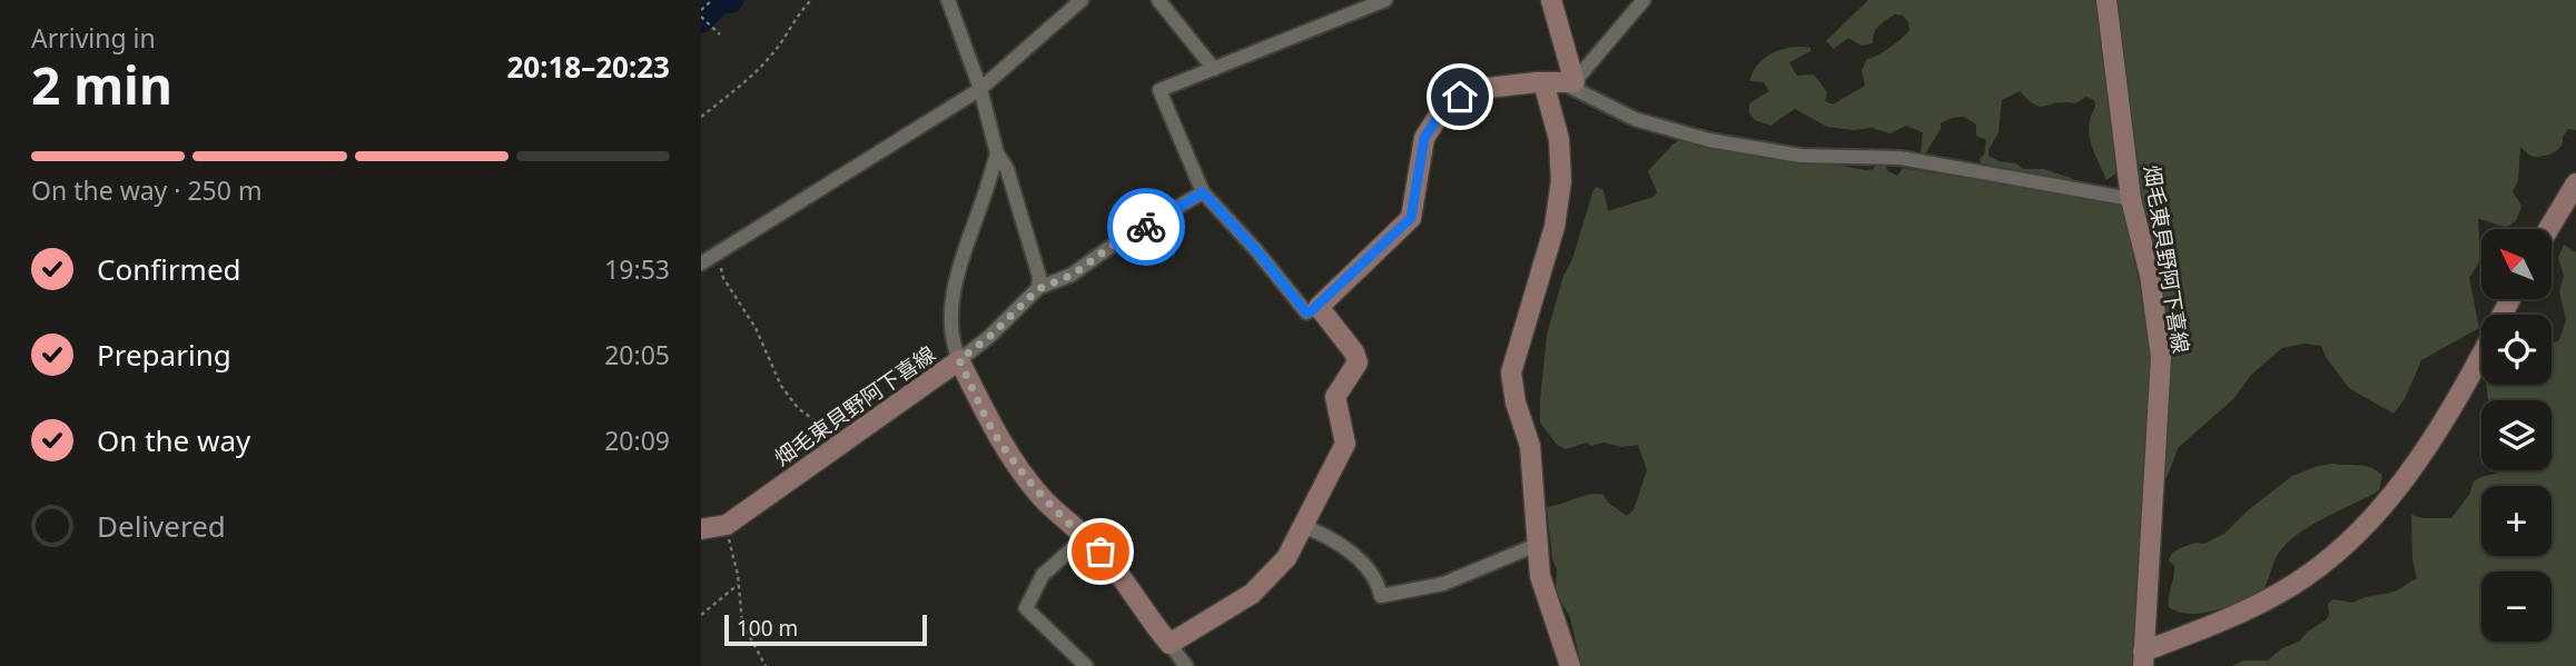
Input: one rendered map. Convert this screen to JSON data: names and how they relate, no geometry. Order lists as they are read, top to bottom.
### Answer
{
  "streets": {
    "main road": ["畑毛東貝野阿下喜線"]
  },
  "scale_bar": "100 m",
  "north": "top left",
  "page": {
    "heading": ["2 min", "Arriving in", "20:18–20:23"],
    "bar": "On the way · 250 m",
    "list": [
      ["Confirmed", "19:53"],
      ["Preparing", "20:05"],
      ["On the way", "20:09"],
      "Delivered"
    ],
    "map_buttons": ["+", "−"],
    "scale": "100 m"
  }
}
